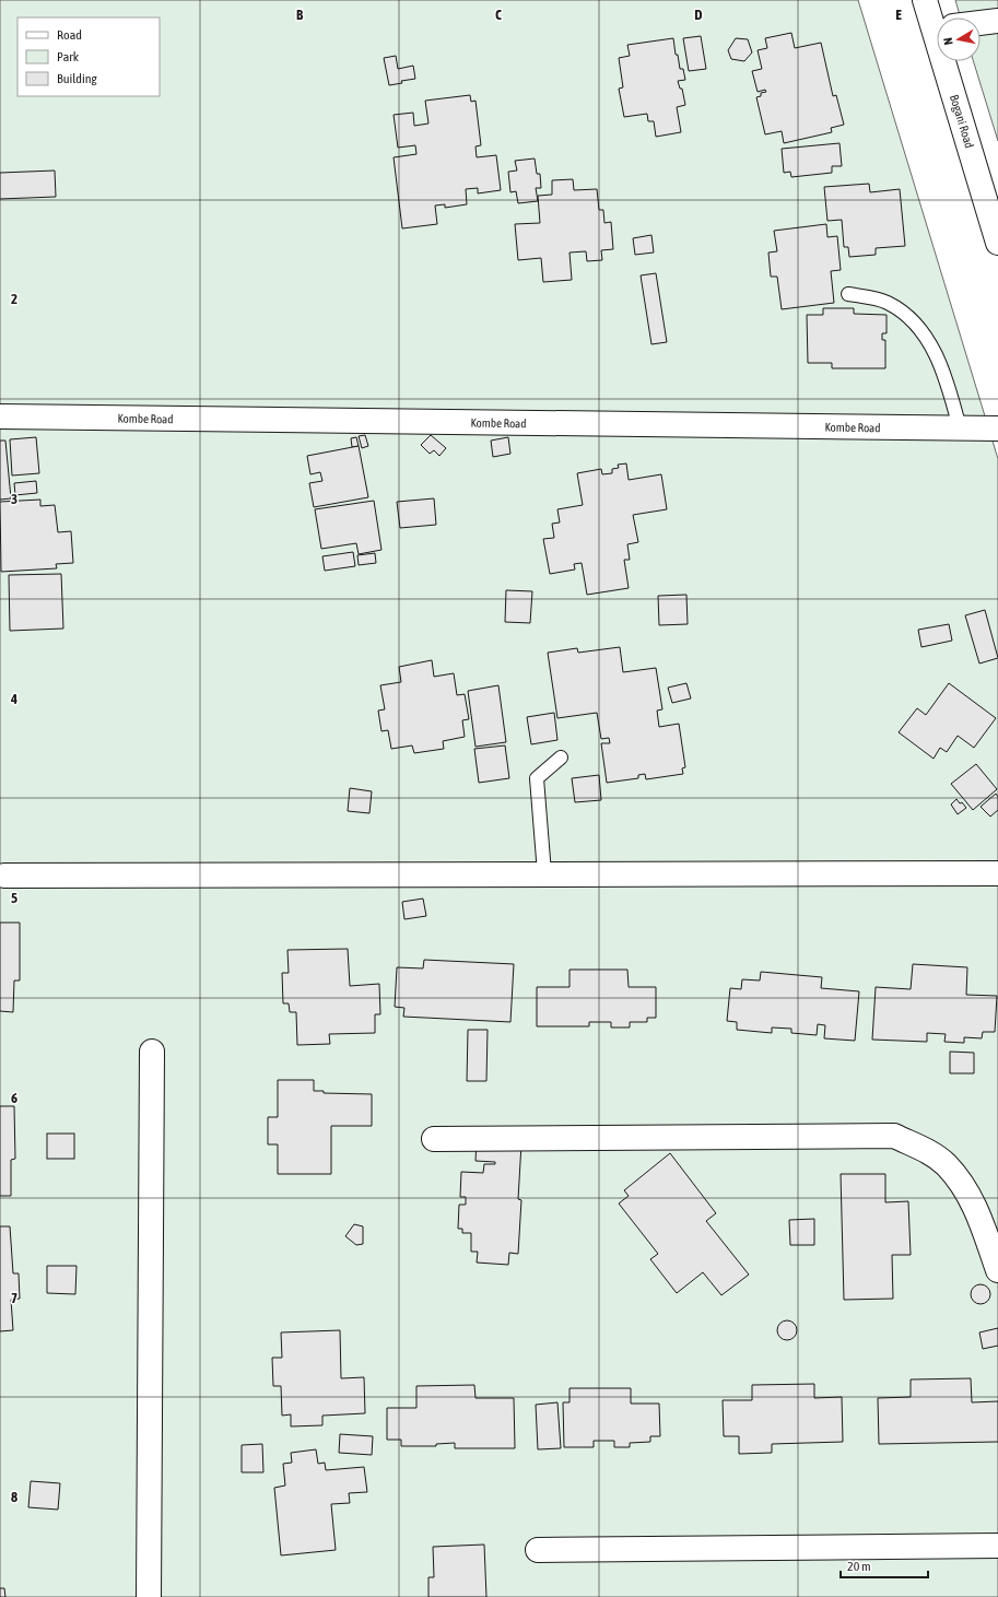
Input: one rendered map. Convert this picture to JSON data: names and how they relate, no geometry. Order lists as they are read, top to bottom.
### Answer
{
  "streets": {
    "street": ["Bogani Road", "Kombe Road"]
  },
  "legend": ["Road", "Park", "Building"],
  "scale_bar": "20 m",
  "north": "left",
  "grid": {
    "columns": [
      "B",
      "C",
      "D",
      "E"
    ],
    "rows": [
      "2",
      "3",
      "4",
      "5",
      "6",
      "7",
      "8"
    ]
  }
}
